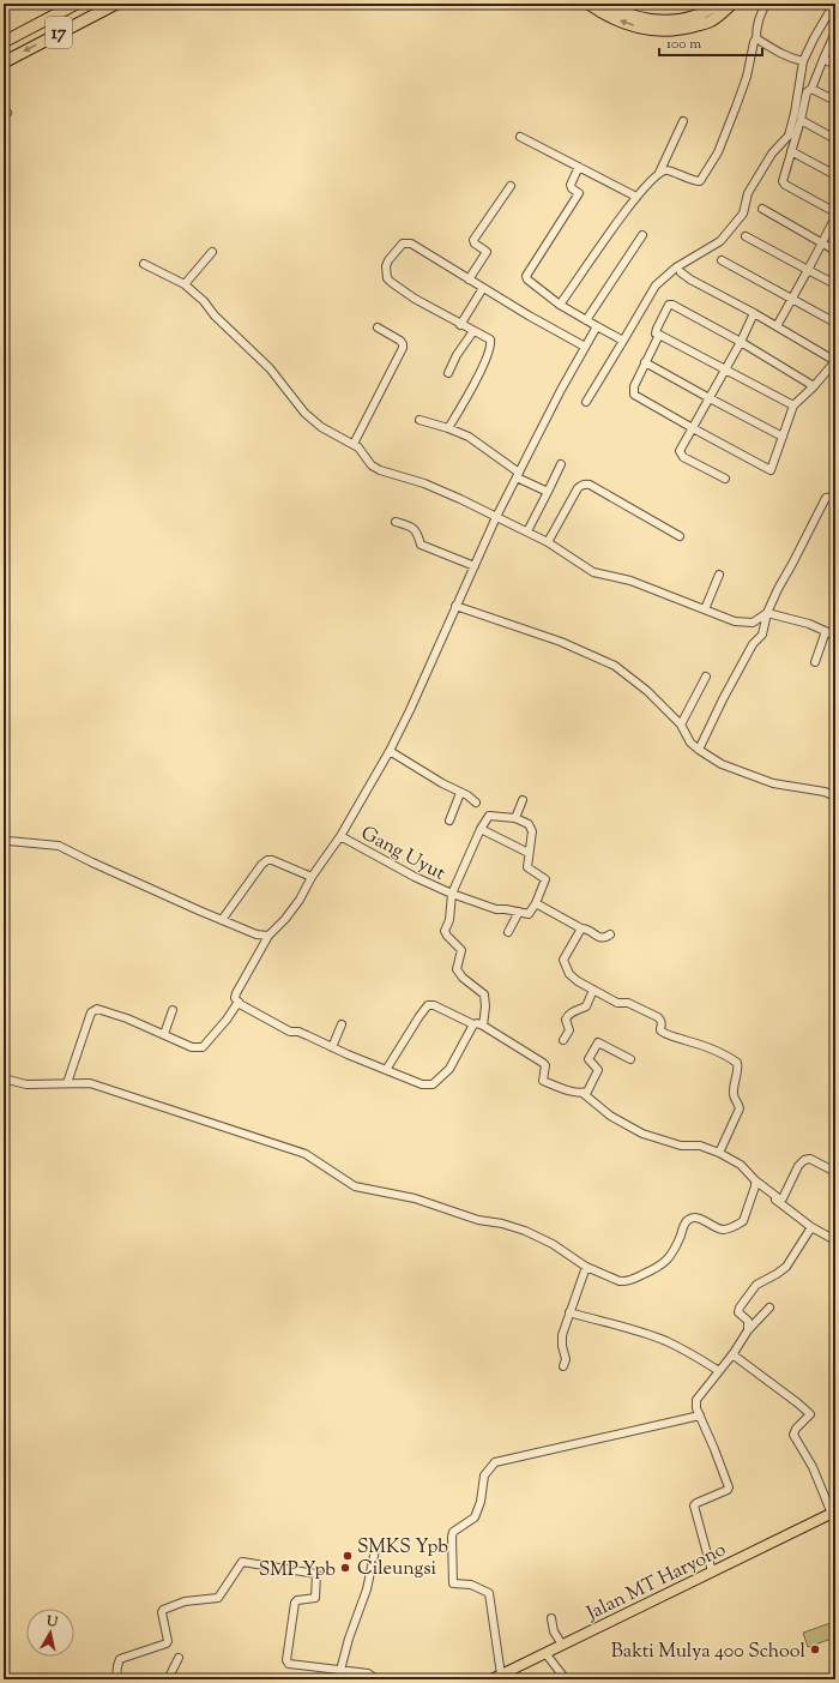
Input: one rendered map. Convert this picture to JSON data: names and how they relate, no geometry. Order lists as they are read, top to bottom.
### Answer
{
  "streets": {
    "highway": ["17"],
    "main road": ["Jalan MT Haryono"],
    "street": ["Gang Uyut"]
  },
  "places": ["SMKS Ypb Cileungsi", "SMP Ypb", "Bakti Mulya 400 School"],
  "scale_bar": "100 m",
  "north": "top"
}
